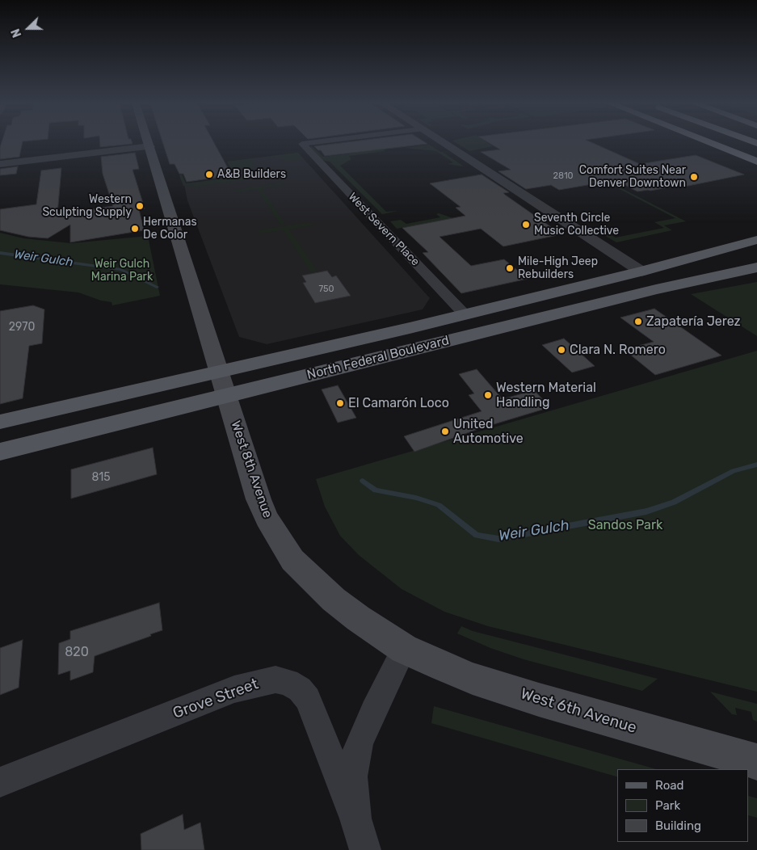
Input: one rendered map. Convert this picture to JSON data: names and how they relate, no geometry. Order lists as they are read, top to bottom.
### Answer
{
  "streets": {
    "main road": ["North Federal Boulevard", "West 8th Avenue", "West 6th Avenue"],
    "street": ["West Severn Place", "Grove Street"]
  },
  "crossings": [
    ["West Severn Place", "North Federal Boulevard"],
    ["North Federal Boulevard", "West 8th Avenue"],
    ["West 8th Avenue", "West 6th Avenue"]
  ],
  "water": ["Weir Gulch"],
  "parks": ["Weir Gulch Marina Park", "Sandos Park"],
  "places": [
    "A&B Builders",
    "Comfort Suites Near Denver Downtown",
    "Western Sculpting Supply",
    "Seventh Circle Music Collective",
    "Hermanas De Color",
    "Mile-High Jeep Rebuilders",
    "Zapatería Jerez",
    "Clara N. Romero",
    "Western Material Handling",
    "El Camarón Loco",
    "United Automotive"
  ],
  "house_numbers": [
    "2810",
    "750",
    "2970",
    "815",
    "820"
  ],
  "legend": ["Road", "Park", "Building"],
  "north": "left"
}
